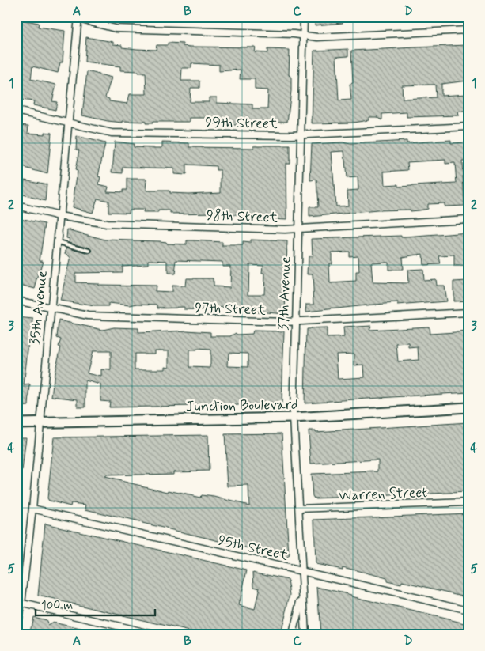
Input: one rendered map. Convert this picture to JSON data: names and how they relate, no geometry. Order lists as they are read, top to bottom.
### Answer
{
  "streets": {
    "main road": ["Junction Boulevard"],
    "street": [
      "99th Street",
      "98th Street",
      "37th Avenue",
      "35th Avenue",
      "97th Street",
      "Warren Street",
      "95th Street"
    ]
  },
  "crossings": [
    ["99th Street", "37th Avenue"],
    ["99th Street", "35th Avenue"],
    ["98th Street", "37th Avenue"],
    ["98th Street", "35th Avenue"],
    ["37th Avenue", "97th Street"],
    ["37th Avenue", "Junction Boulevard"],
    ["37th Avenue", "Warren Street"],
    ["37th Avenue", "95th Street"],
    ["35th Avenue", "97th Street"],
    ["35th Avenue", "Junction Boulevard"],
    ["35th Avenue", "95th Street"]
  ],
  "scale_bar": "100 m",
  "grid": {
    "columns": [
      "A",
      "B",
      "C",
      "D"
    ],
    "rows": [
      "1",
      "2",
      "3",
      "4",
      "5"
    ]
  }
}
